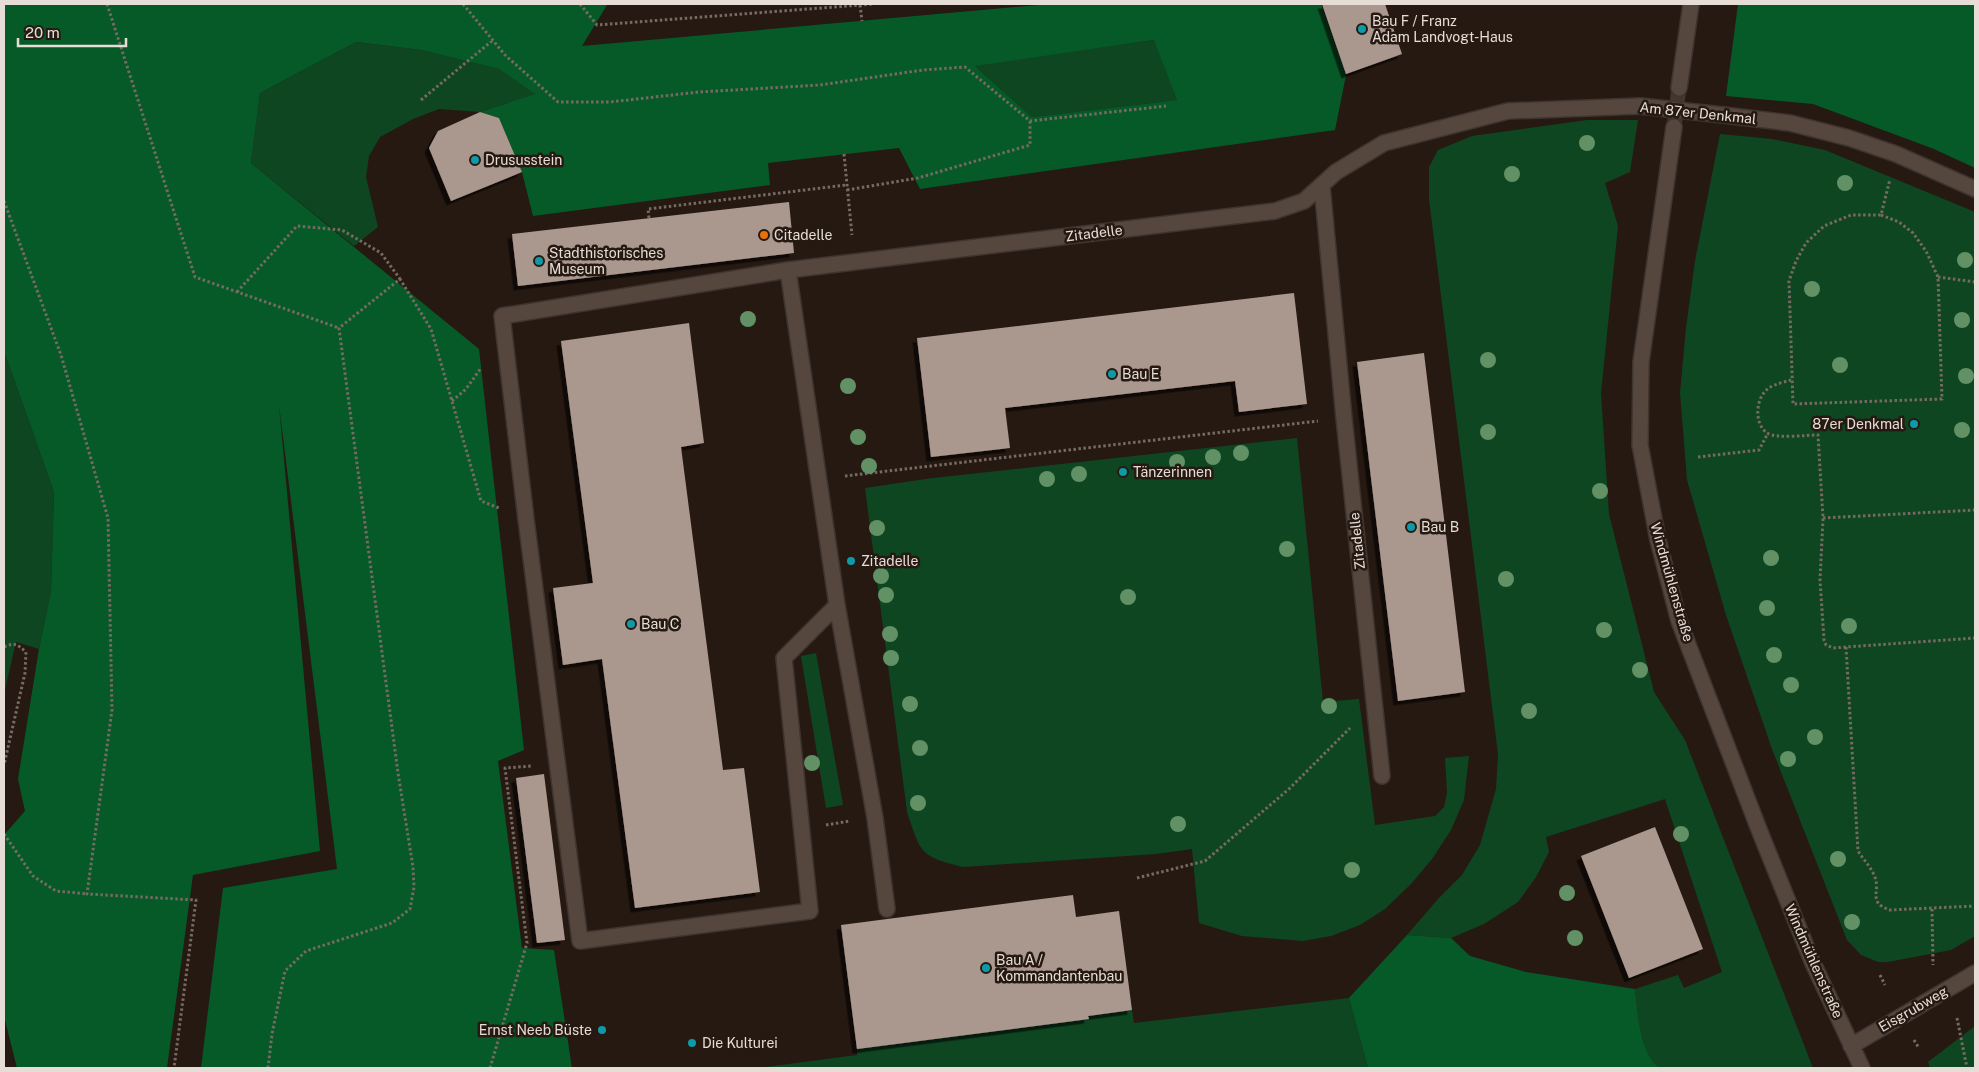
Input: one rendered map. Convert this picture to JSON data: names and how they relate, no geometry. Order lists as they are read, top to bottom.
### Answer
{
  "streets": {
    "street": [
      "Am 87er Denkmal",
      "Zitadelle",
      "Windmühlenstraße",
      "Eisgrubweg"
    ]
  },
  "crossings": [
    ["Am 87er Denkmal", "Zitadelle"],
    ["Windmühlenstraße", "Eisgrubweg"]
  ],
  "places": [
    "Bau F / Franz Adam Landvogt-Haus",
    "Drususstein",
    "Citadelle",
    "Stadthistorisches Museum",
    "Bau E",
    "87er Denkmal",
    "Tänzerinnen",
    "Bau B",
    "Zitadelle",
    "Bau C",
    "Bau A / Kommandantenbau",
    "Ernst Neeb Büste",
    "Die Kulturei"
  ],
  "scale_bar": "20 m"
}
